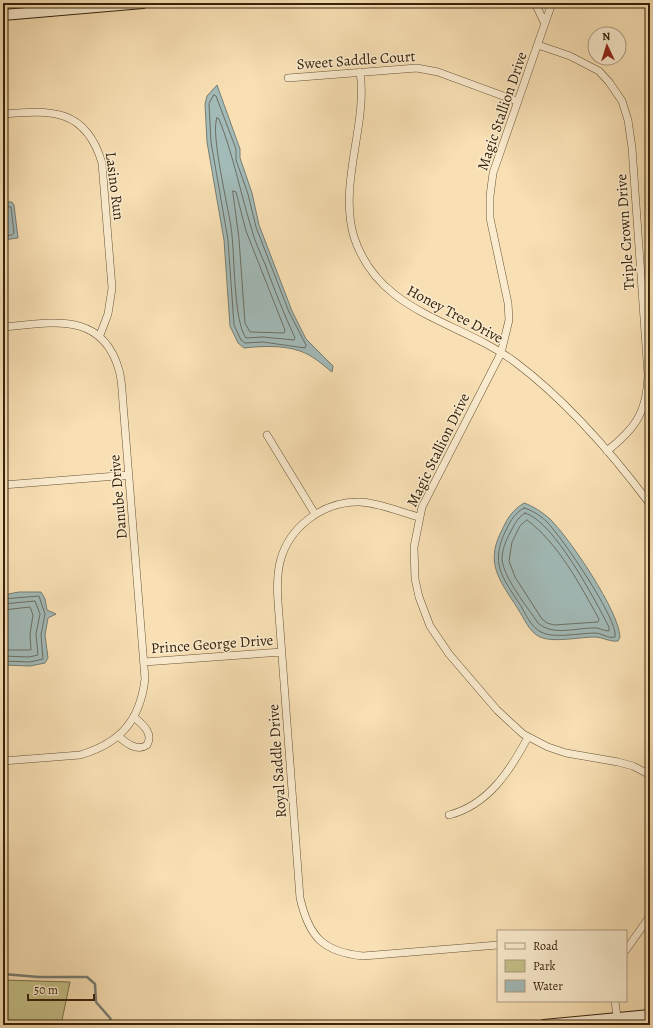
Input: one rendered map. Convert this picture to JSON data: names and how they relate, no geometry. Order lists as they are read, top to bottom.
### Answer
{
  "streets": {
    "street": [
      "Sweet Saddle Court",
      "Magic Stallion Drive",
      "Lasino Run",
      "Triple Crown Drive",
      "Honey Tree Drive",
      "Danube Drive",
      "Prince George Drive",
      "Royal Saddle Drive"
    ]
  },
  "crossings": [
    ["Sweet Saddle Court", "Magic Stallion Drive"],
    ["Sweet Saddle Court", "Honey Tree Drive"],
    ["Magic Stallion Drive", "Triple Crown Drive"],
    ["Magic Stallion Drive", "Honey Tree Drive"],
    ["Magic Stallion Drive", "Royal Saddle Drive"],
    ["Lasino Run", "Danube Drive"],
    ["Triple Crown Drive", "Honey Tree Drive"],
    ["Danube Drive", "Prince George Drive"],
    ["Prince George Drive", "Royal Saddle Drive"]
  ],
  "legend": ["Road", "Park", "Water"],
  "scale_bar": "50 m",
  "north": "top"
}
